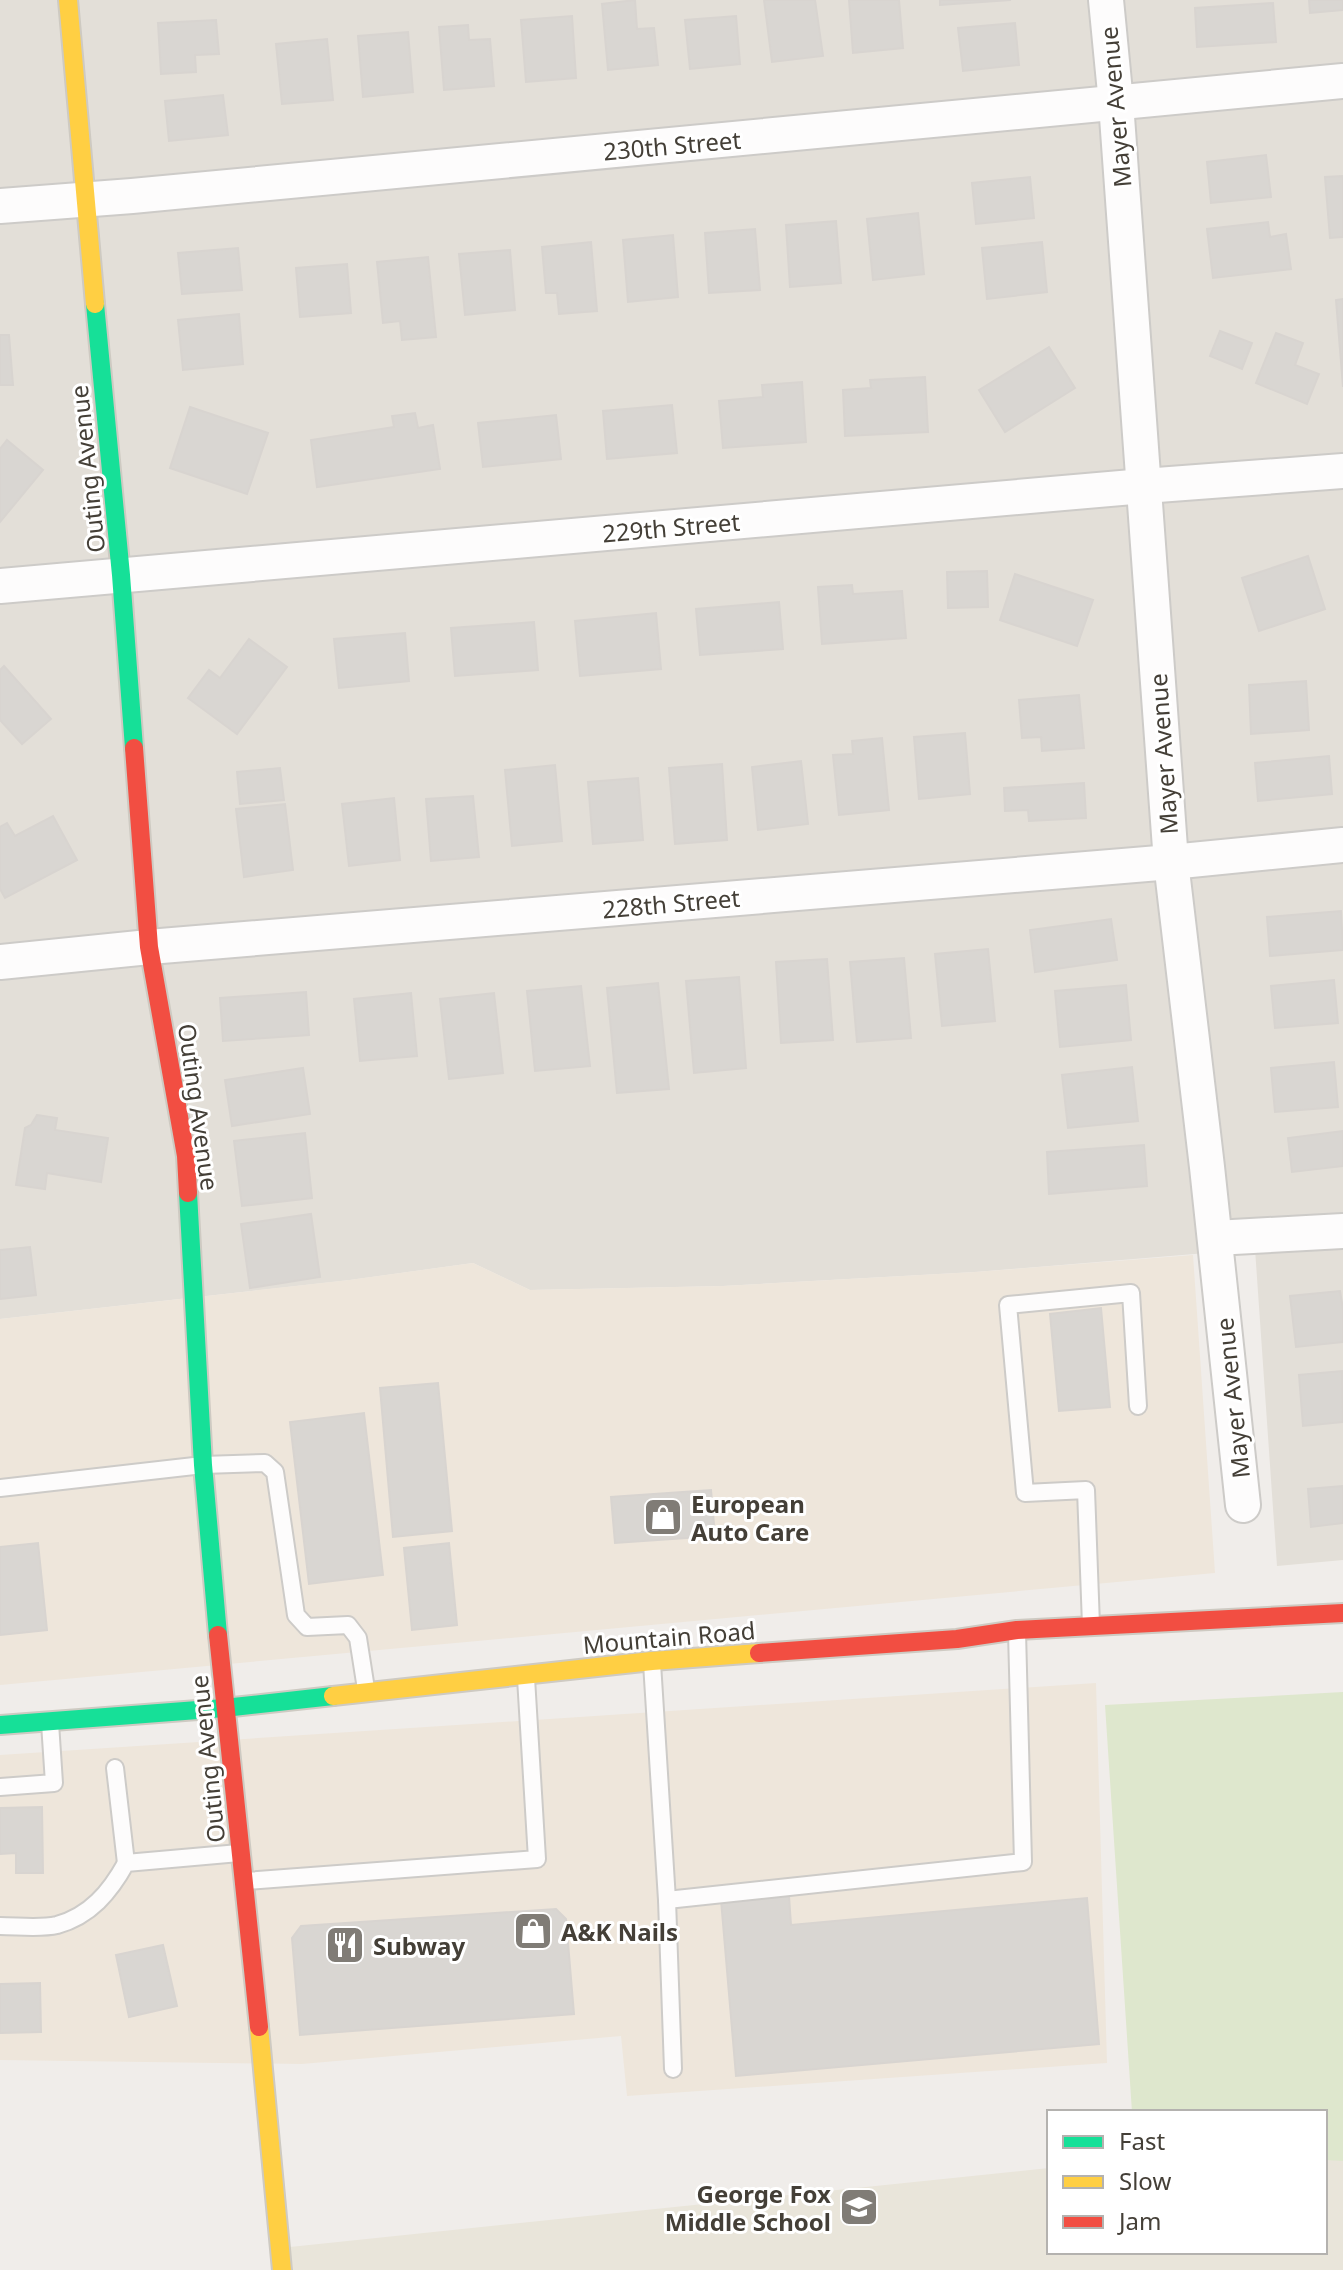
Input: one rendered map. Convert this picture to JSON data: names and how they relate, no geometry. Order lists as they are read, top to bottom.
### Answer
{
  "streets": {
    "street": [
      "Mayer Avenue",
      "230th Street",
      "Outing Avenue",
      "229th Street",
      "228th Street",
      "Mountain Road"
    ]
  },
  "crossings": [
    ["Mayer Avenue", "230th Street"],
    ["Mayer Avenue", "229th Street"],
    ["Mayer Avenue", "228th Street"],
    ["230th Street", "Outing Avenue"],
    ["Outing Avenue", "229th Street"],
    ["Outing Avenue", "228th Street"],
    ["Outing Avenue", "Mountain Road"]
  ],
  "places": {
    "shop": ["European Auto Care", "A&K Nails"],
    "restaurant": ["Subway"],
    "school or university": ["George Fox Middle School"]
  },
  "legend": ["Fast", "Slow", "Jam"]
}
